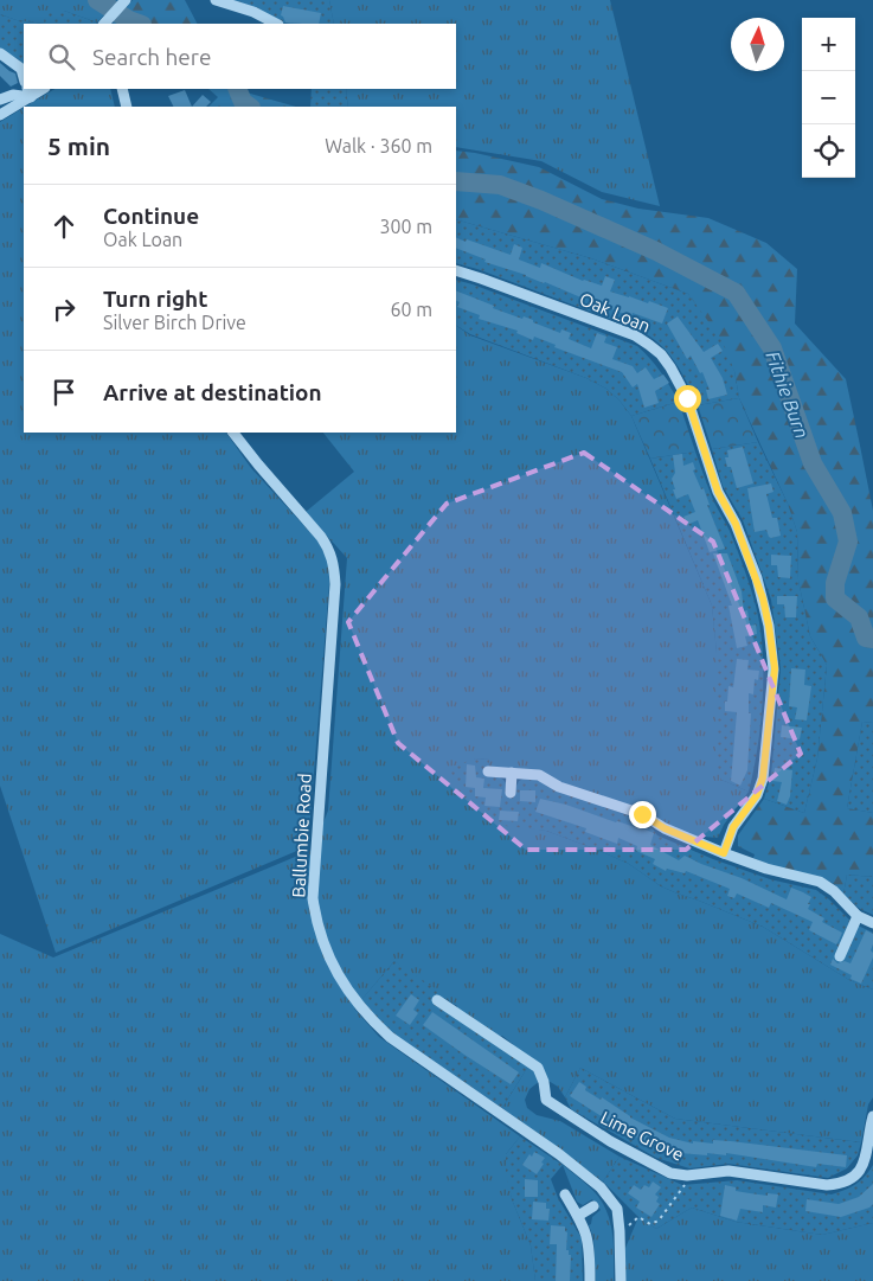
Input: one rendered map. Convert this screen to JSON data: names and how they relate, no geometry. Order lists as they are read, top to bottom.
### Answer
{
  "streets": {
    "street": ["Oak Loan", "Ballumbie Road", "Lime Grove"]
  },
  "water": ["Fithie Burn"],
  "north": "top",
  "page": {
    "map_buttons": ["+", "−"],
    "search": "Search here",
    "heading": ["5 min", "Walk · 360 m"],
    "list": [
      ["Continue", "Oak Loan", "300 m"],
      ["Turn right", "Silver Birch Drive", "60 m"],
      "Arrive at destination"
    ]
  }
}
